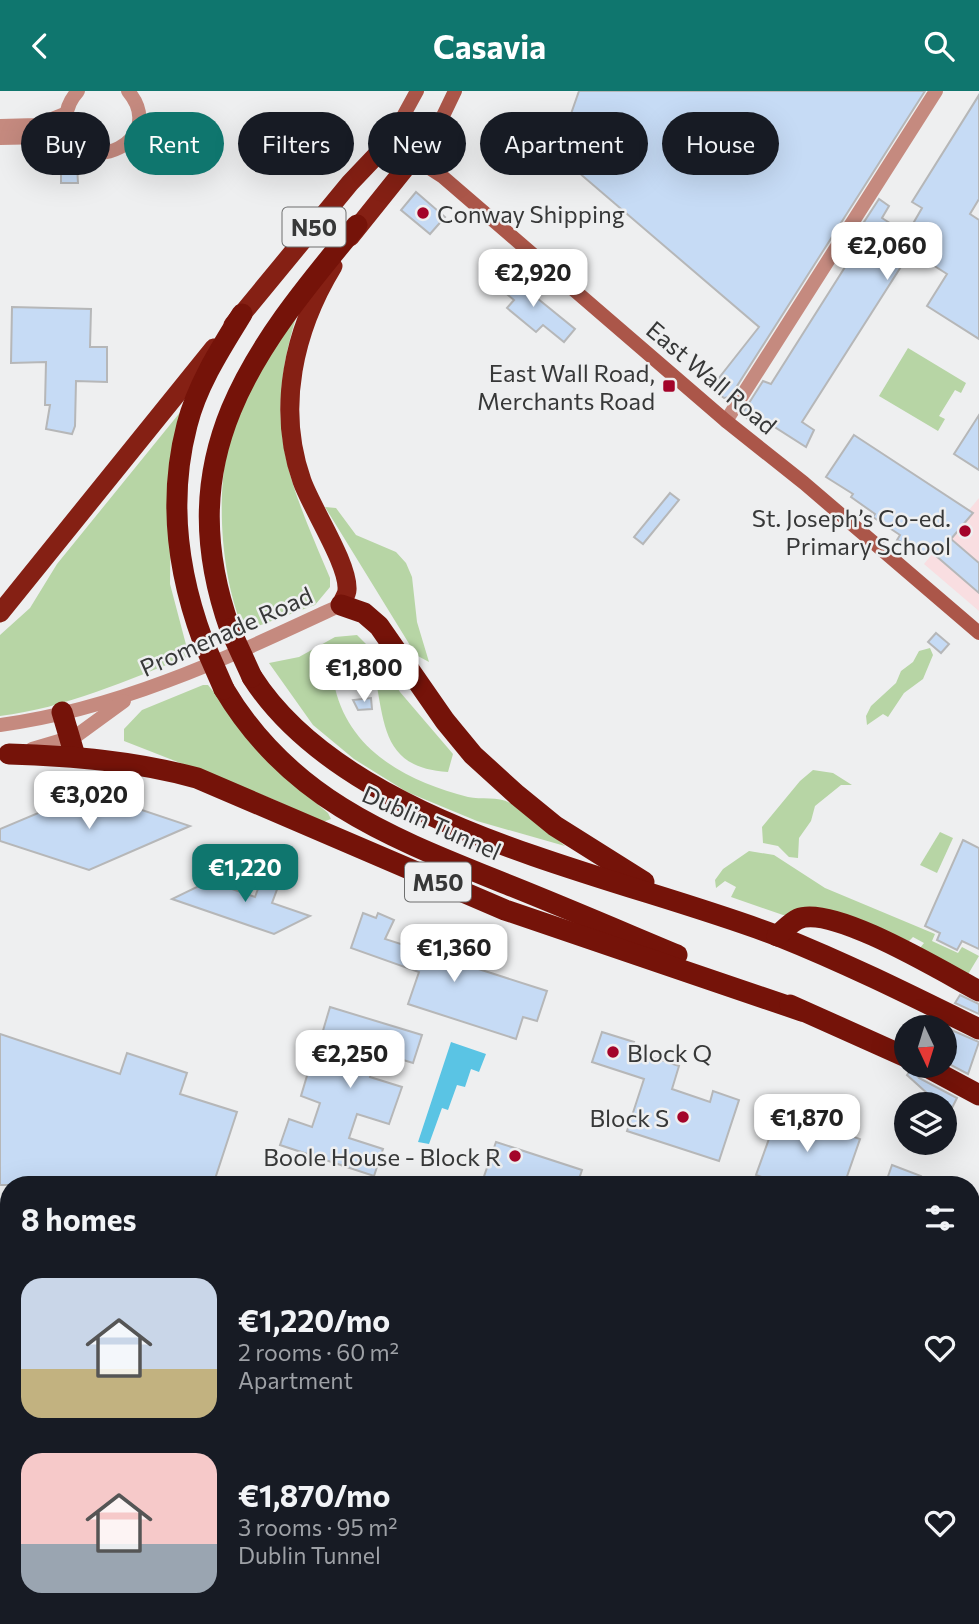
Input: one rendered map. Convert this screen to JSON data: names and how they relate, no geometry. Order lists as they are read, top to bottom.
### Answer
{
  "streets": {
    "highway": ["N50", "Dublin Tunnel", "M50"],
    "main road": ["East Wall Road"],
    "street": ["Promenade Road"]
  },
  "crossings": [
    ["N50", "Dublin Tunnel"],
    ["Promenade Road", "M50"],
    ["Dublin Tunnel", "M50"]
  ],
  "places": {
    "other": [
      "Conway Shipping",
      "St. Joseph’s Co-ed. Primary School",
      "Block Q",
      "Block S",
      "Boole House - Block R"
    ],
    "transit": ["East Wall Road, Merchants Road"]
  },
  "north": "bottom",
  "page": {
    "header": "Casavia",
    "chip": [
      "Buy",
      "Rent",
      "Filters",
      "New",
      "Apartment",
      "House"
    ],
    "price": [
      "€2,060",
      "€2,920",
      "€1,800",
      "€3,020",
      "€1,220",
      "€1,360",
      "€2,250",
      "€1,870"
    ],
    "heading": "8 homes",
    "list": [
      {
        "name": "€1,220/mo",
        "note": "2 rooms · 60 m² · Apartment"
      },
      {
        "name": "€1,870/mo",
        "note": "3 rooms · 95 m² · Dublin Tunnel"
      }
    ]
  }
}
